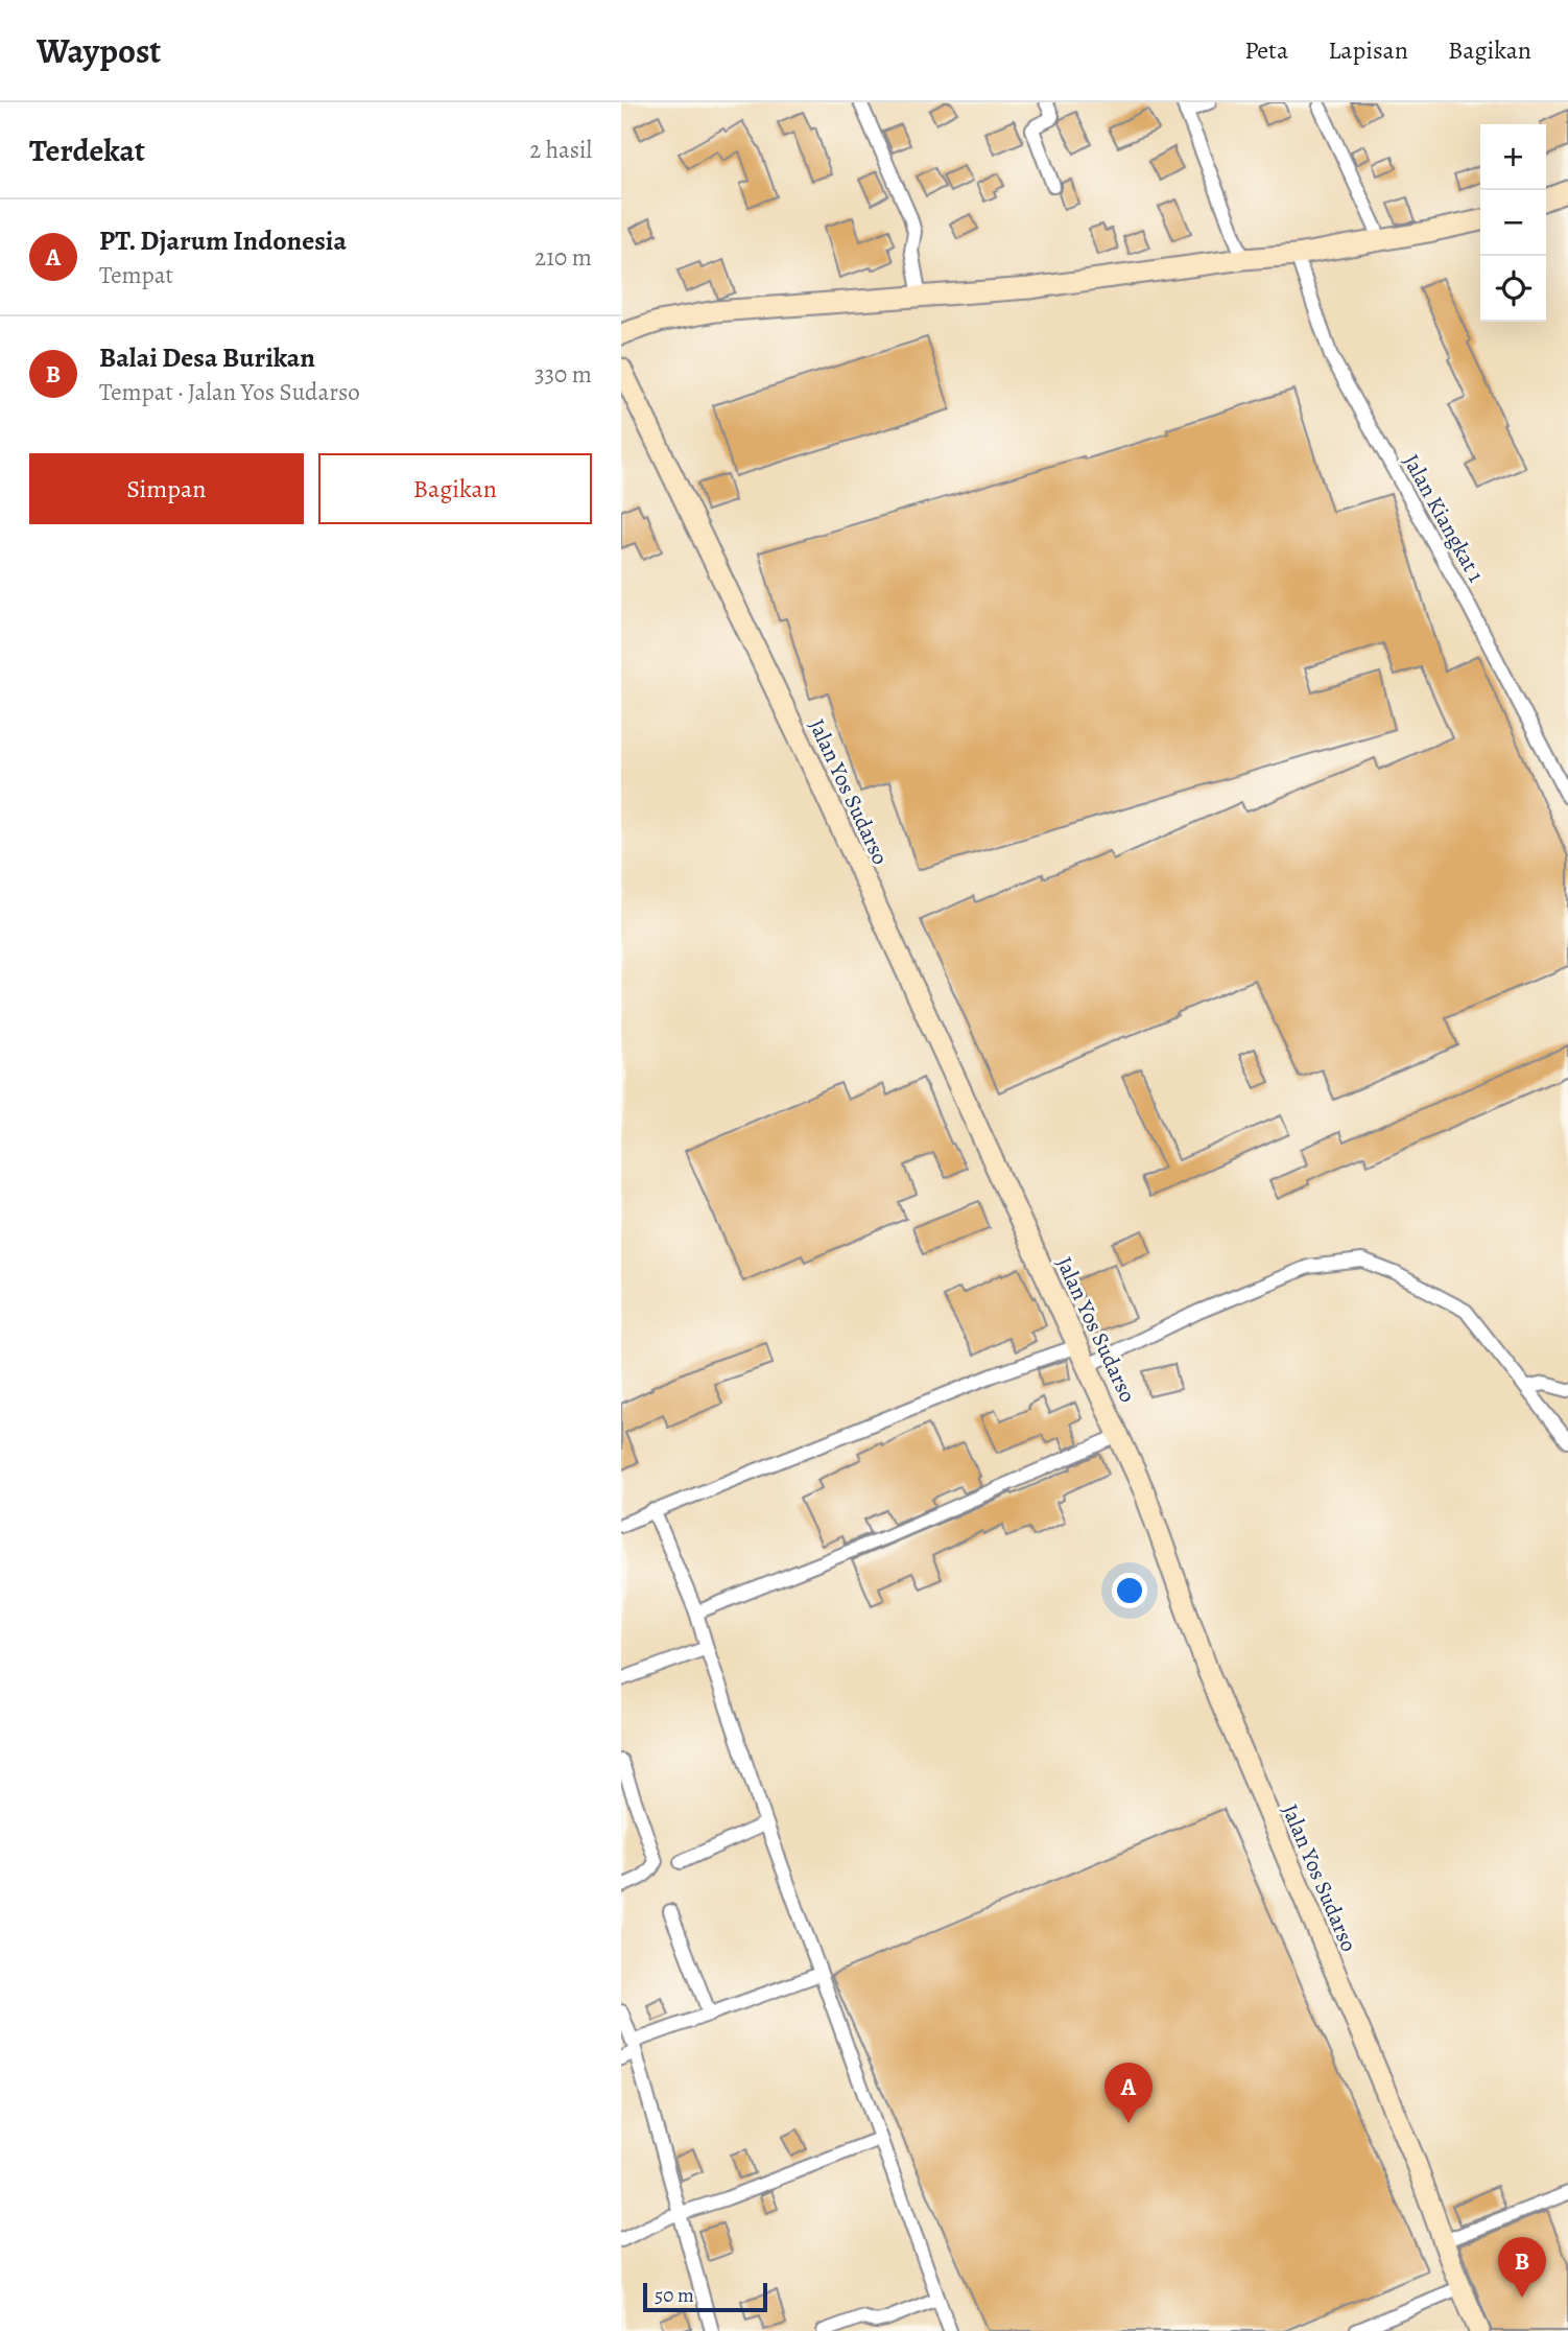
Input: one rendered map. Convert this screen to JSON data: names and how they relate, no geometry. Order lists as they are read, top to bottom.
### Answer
{
  "streets": {
    "street": ["Jalan Kiangkat 1", "Jalan Yos Sudarso"]
  },
  "scale_bar": "50 m",
  "page": {
    "header": "Waypost",
    "nav": ["Peta", "Lapisan", "Bagikan"],
    "heading": ["Terdekat", "2 hasil"],
    "map_buttons": ["+", "−"],
    "list": [
      {
        "mark": "A",
        "name": "PT. Djarum Indonesia",
        "note": "Tempat",
        "value": "210 m"
      },
      {
        "mark": "B",
        "name": "Balai Desa Burikan",
        "note": "Tempat · Jalan Yos Sudarso",
        "value": "330 m"
      }
    ],
    "buttons": ["Simpan", "Bagikan"],
    "pins": ["A", "B"],
    "scale": "50 m"
  }
}
